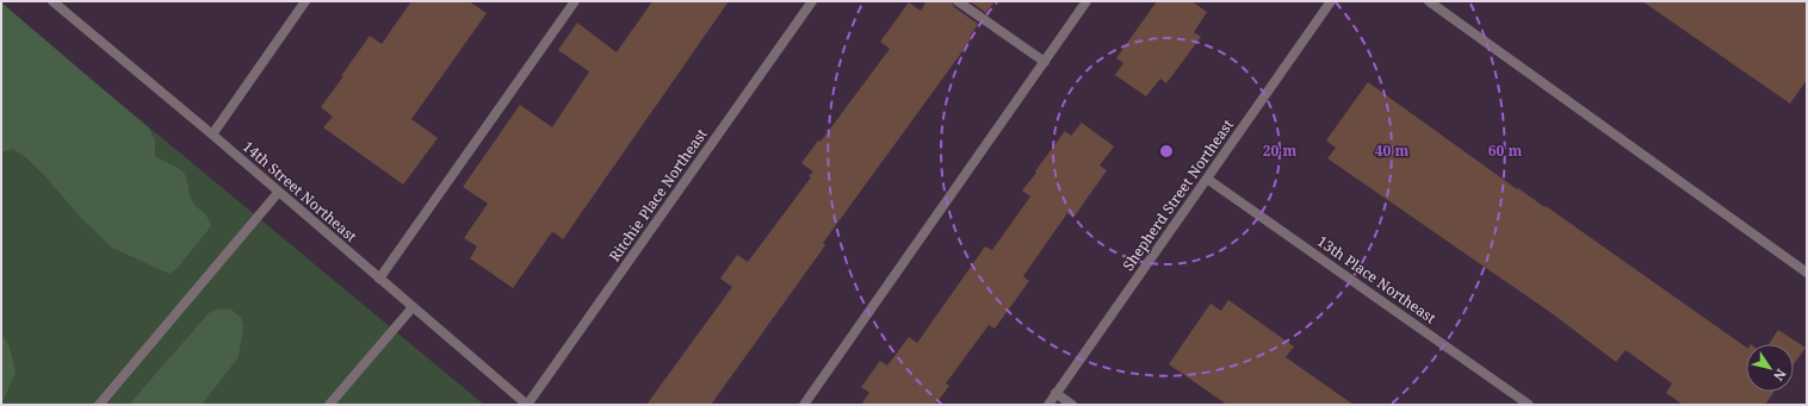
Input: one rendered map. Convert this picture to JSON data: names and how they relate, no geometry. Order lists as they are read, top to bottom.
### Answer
{
  "streets": {
    "street": [
      "14th Street Northeast",
      "Ritchie Place Northeast",
      "Shepherd Street Northeast",
      "13th Place Northeast"
    ]
  },
  "crossings": [
    ["14th Street Northeast", "Ritchie Place Northeast"],
    ["Shepherd Street Northeast", "13th Place Northeast"]
  ],
  "north": "bottom right",
  "rings": ["20 m", "40 m", "60 m"]
}
